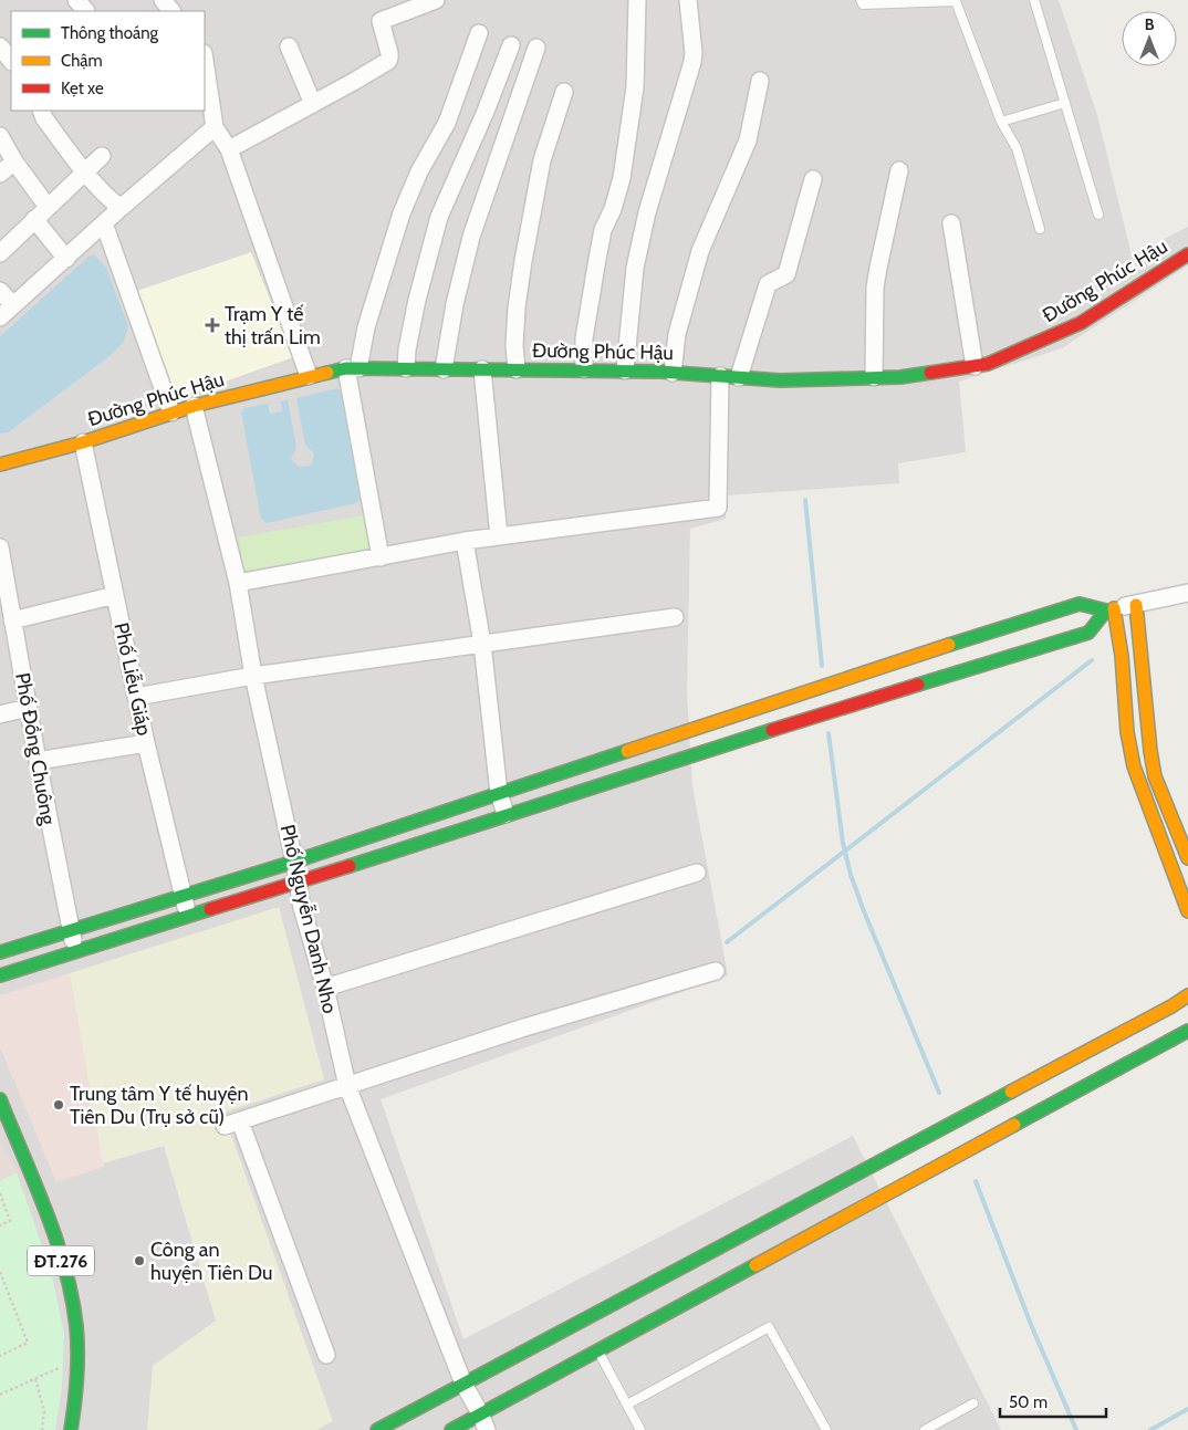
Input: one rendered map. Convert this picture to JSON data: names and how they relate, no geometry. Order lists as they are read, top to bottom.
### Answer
{
  "streets": {
    "street": [
      "Đường Phúc Hậu",
      "Phố Liễu Giáp",
      "Phố Đồng Chuông",
      "Phố Nguyễn Danh Nho",
      "ĐT.276"
    ]
  },
  "crossings": [
    ["Đường Phúc Hậu", "Phố Liễu Giáp"],
    ["Đường Phúc Hậu", "Phố Nguyễn Danh Nho"]
  ],
  "places": {
    "health": ["Trạm Y tế thị trấn Lim"],
    "other": ["Trung tâm Y tế huyện Tiên Du (Trụ sở cũ)", "Công an huyện Tiên Du"]
  },
  "legend": ["Thông thoáng", "Chậm", "Kẹt xe"],
  "scale_bar": "50 m",
  "north": "top"
}
